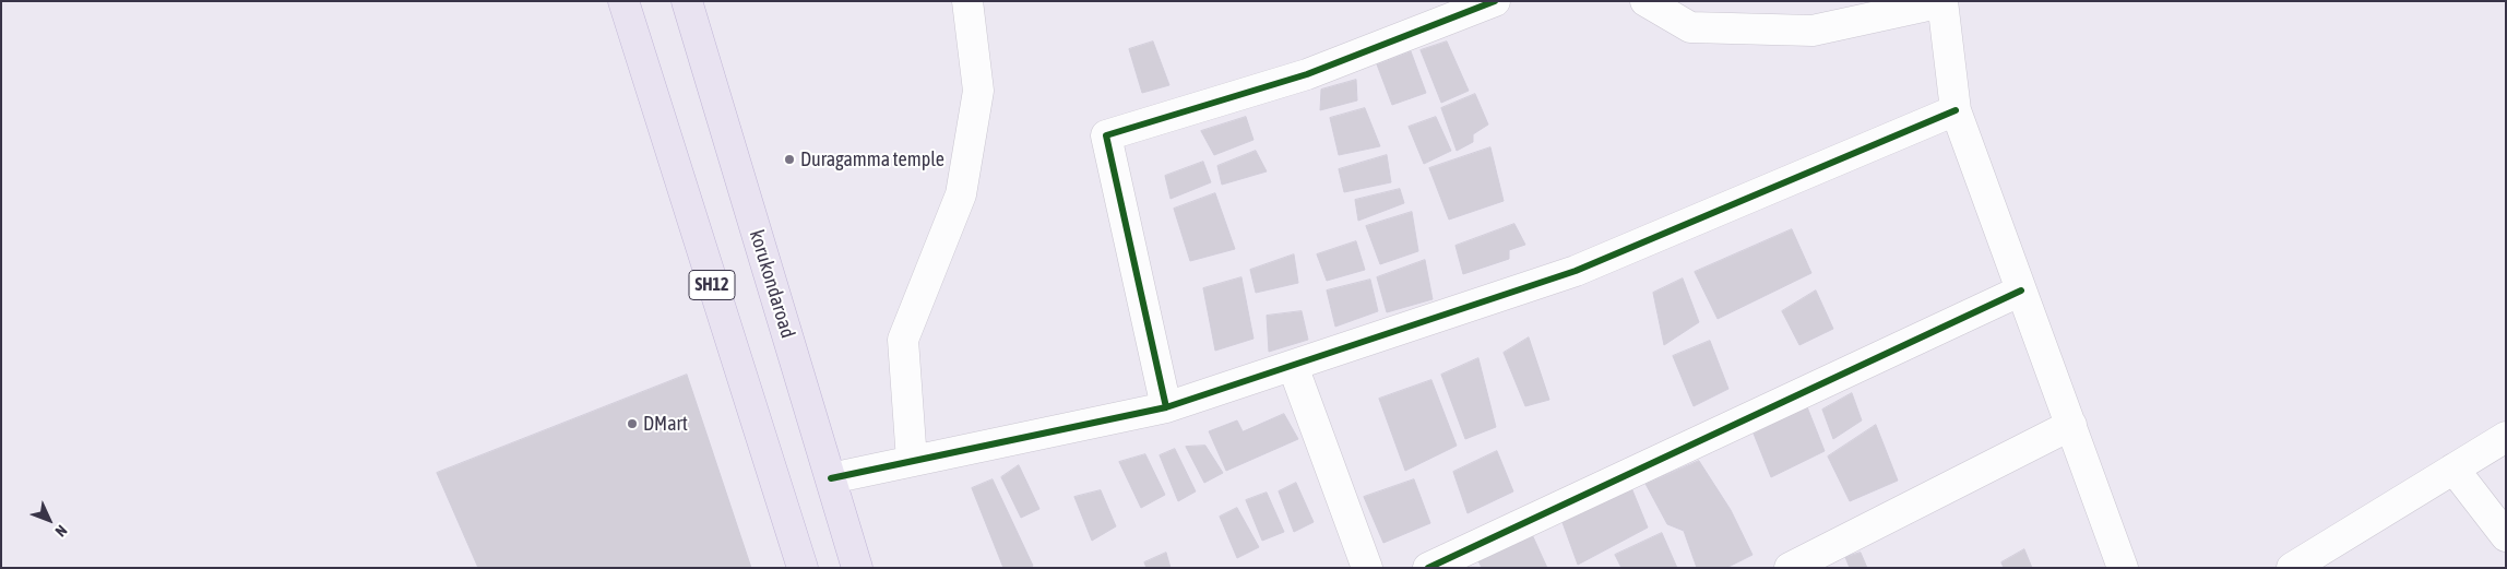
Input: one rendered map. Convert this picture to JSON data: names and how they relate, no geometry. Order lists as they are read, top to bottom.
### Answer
{
  "streets": {
    "main road": ["korukondaroad", "SH12"]
  },
  "places": ["Duragamma temple", "DMart"],
  "north": "bottom right"
}
